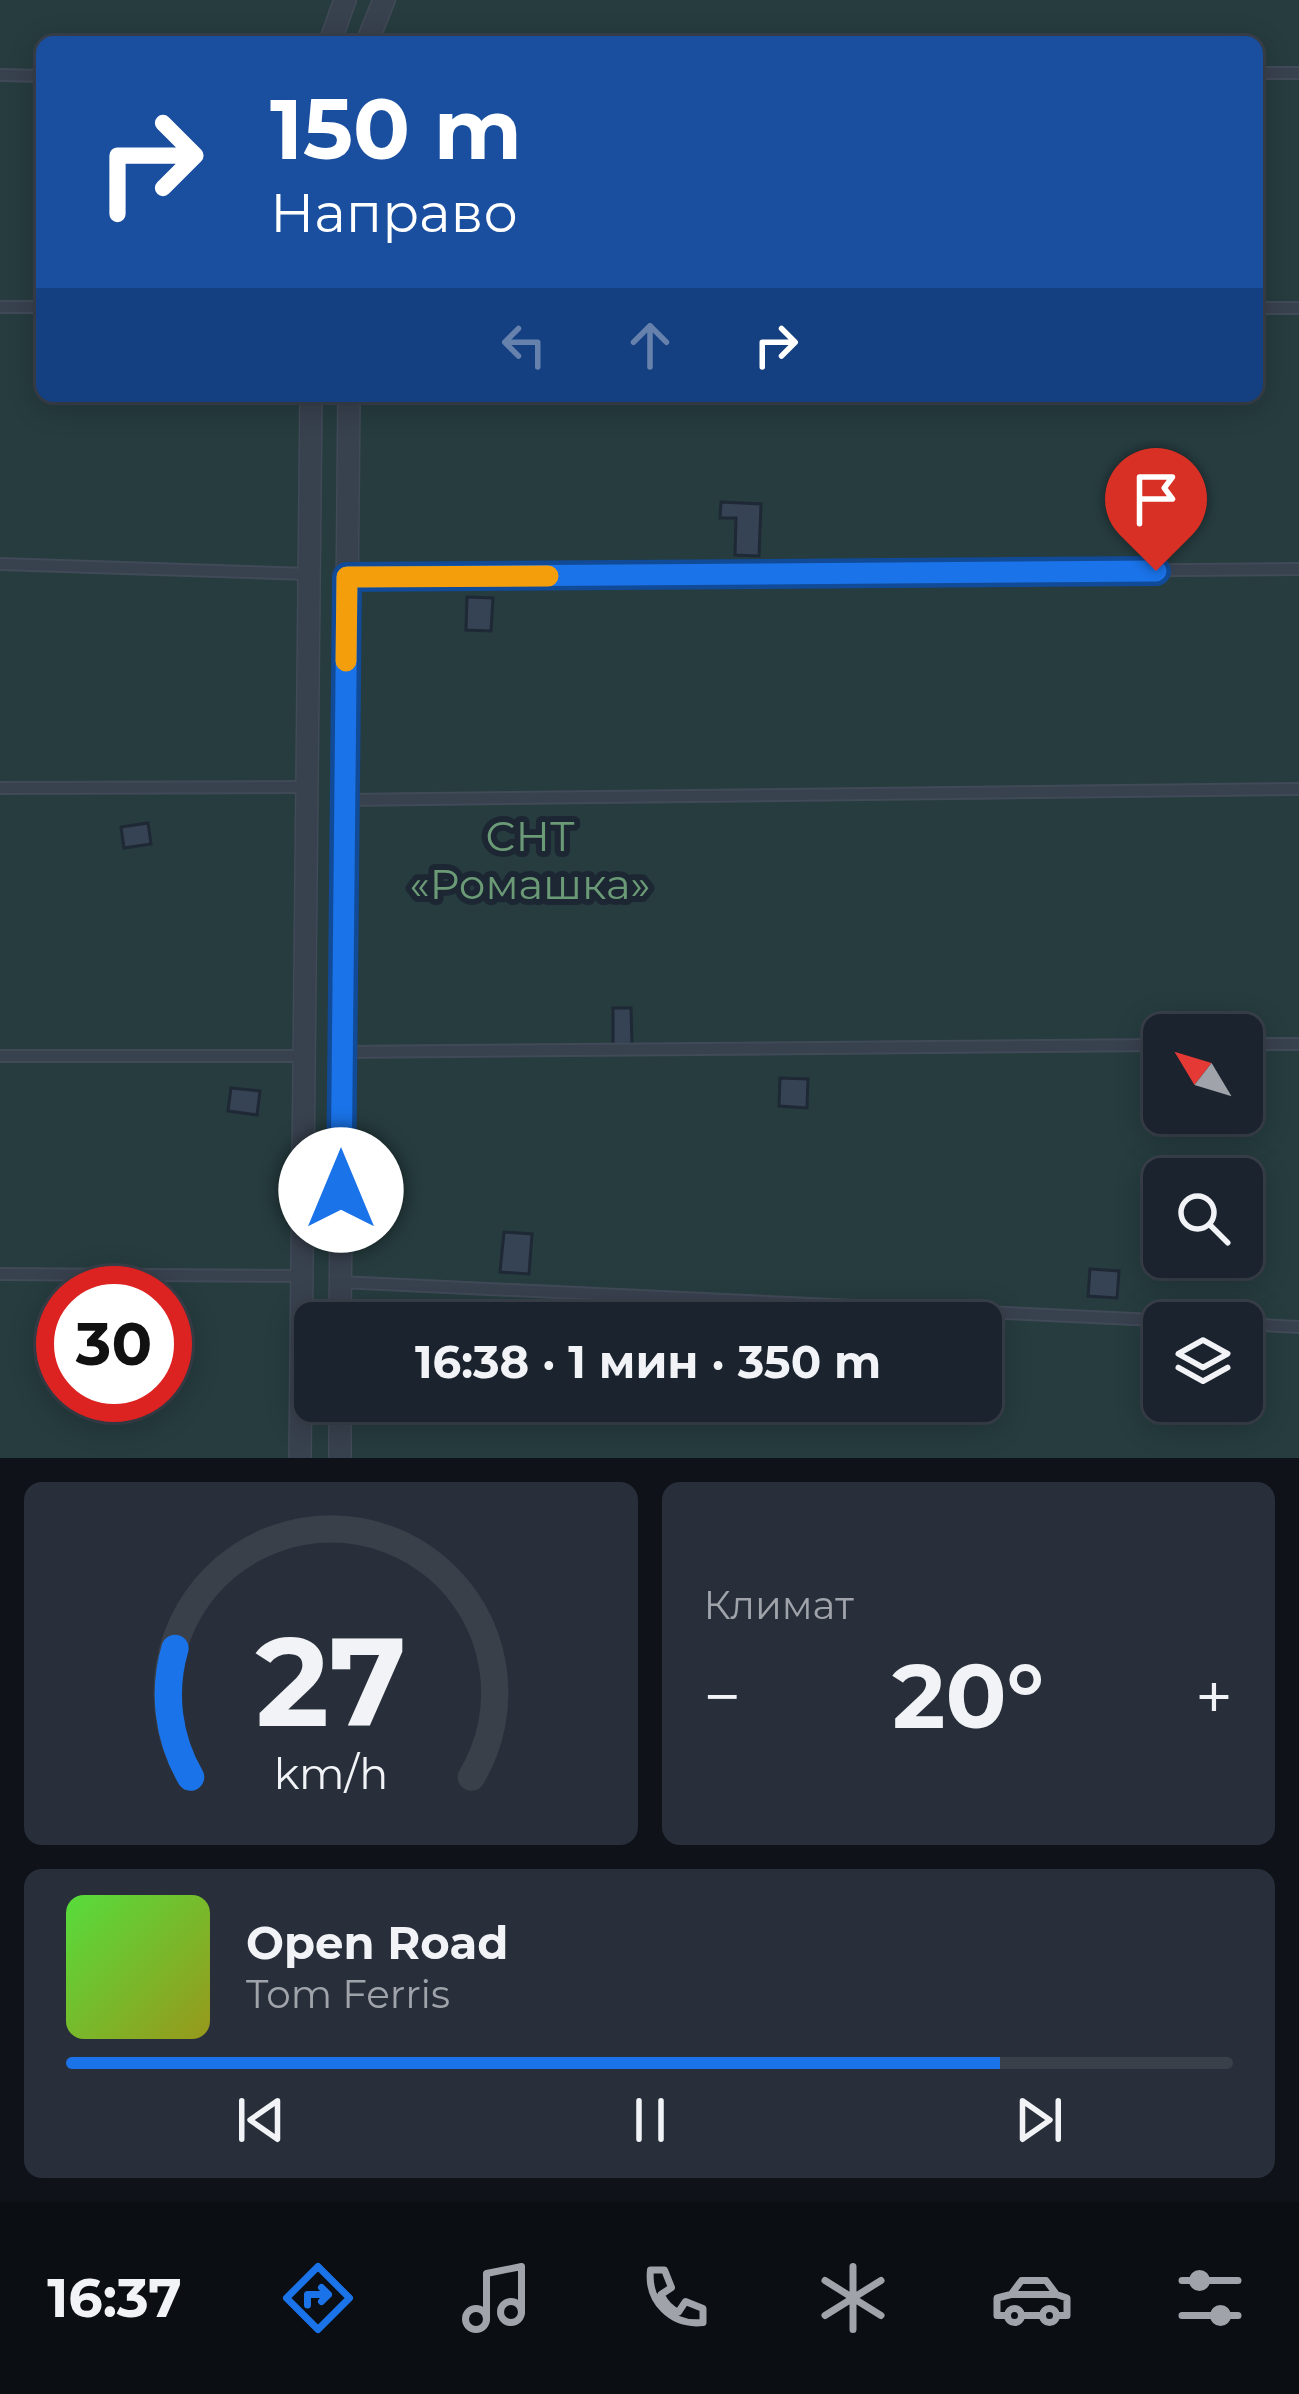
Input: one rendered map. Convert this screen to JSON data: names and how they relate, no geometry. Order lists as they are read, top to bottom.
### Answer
{
  "parks": ["СНТ «Ромашка»"],
  "north": "top left",
  "page": {
    "turn": ["150 m", "Направо"],
    "limit": "30",
    "trip": "16:38 · 1 мин · 350 m",
    "tile": "Климат",
    "heat": ["−", "20°", "+"],
    "song": ["Open Road", "Tom Ferris"],
    "tabs": "16:37",
    "gauge": ["27", "km/h"]
  }
}
